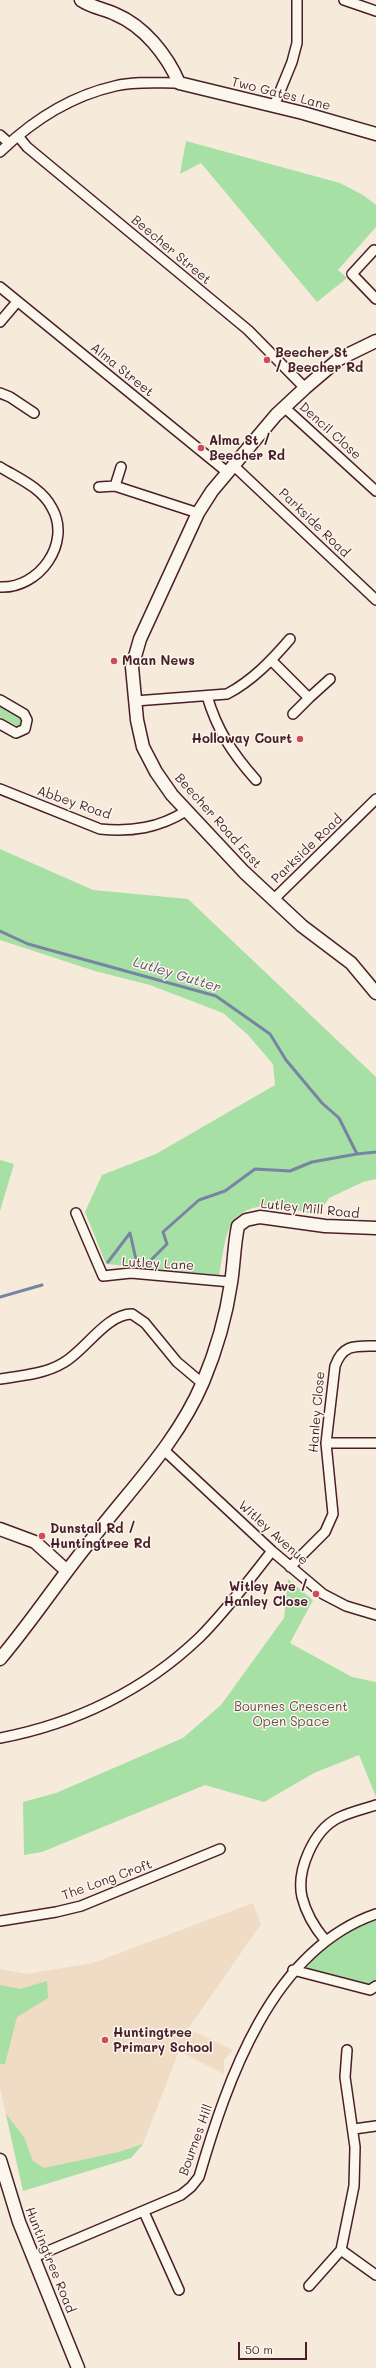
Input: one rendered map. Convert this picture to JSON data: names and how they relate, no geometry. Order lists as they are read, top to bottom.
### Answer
{
  "streets": {
    "street": [
      "Two Gates Lane",
      "Beecher Street",
      "Alma Street",
      "Dencil Close",
      "Parkside Road",
      "Abbey Road",
      "Beecher Road East",
      "Lutley Mill Road",
      "Lutley Lane",
      "Hanley Close",
      "Witley Avenue",
      "The Long Croft",
      "Bournes Hill",
      "Huntingtree Road"
    ]
  },
  "crossings": [
    ["Beecher Street", "Beecher Road East"],
    ["Alma Street", "Parkside Road"],
    ["Alma Street", "Beecher Road East"],
    ["Dencil Close", "Beecher Road East"],
    ["Parkside Road", "Beecher Road East"],
    ["Abbey Road", "Beecher Road East"],
    ["Lutley Mill Road", "Lutley Lane"],
    ["Hanley Close", "Witley Avenue"],
    ["Bournes Hill", "Huntingtree Road"]
  ],
  "water": ["Lutley Gutter"],
  "parks": ["Bournes Crescent Open Space"],
  "places": [
    "Beecher St / Beecher Rd",
    "Alma St / Beecher Rd",
    "Maan News",
    "Holloway Court",
    "Dunstall Rd / Huntingtree Rd",
    "Witley Ave / Hanley Close",
    "Huntingtree Primary School"
  ],
  "scale_bar": "50 m"
}
